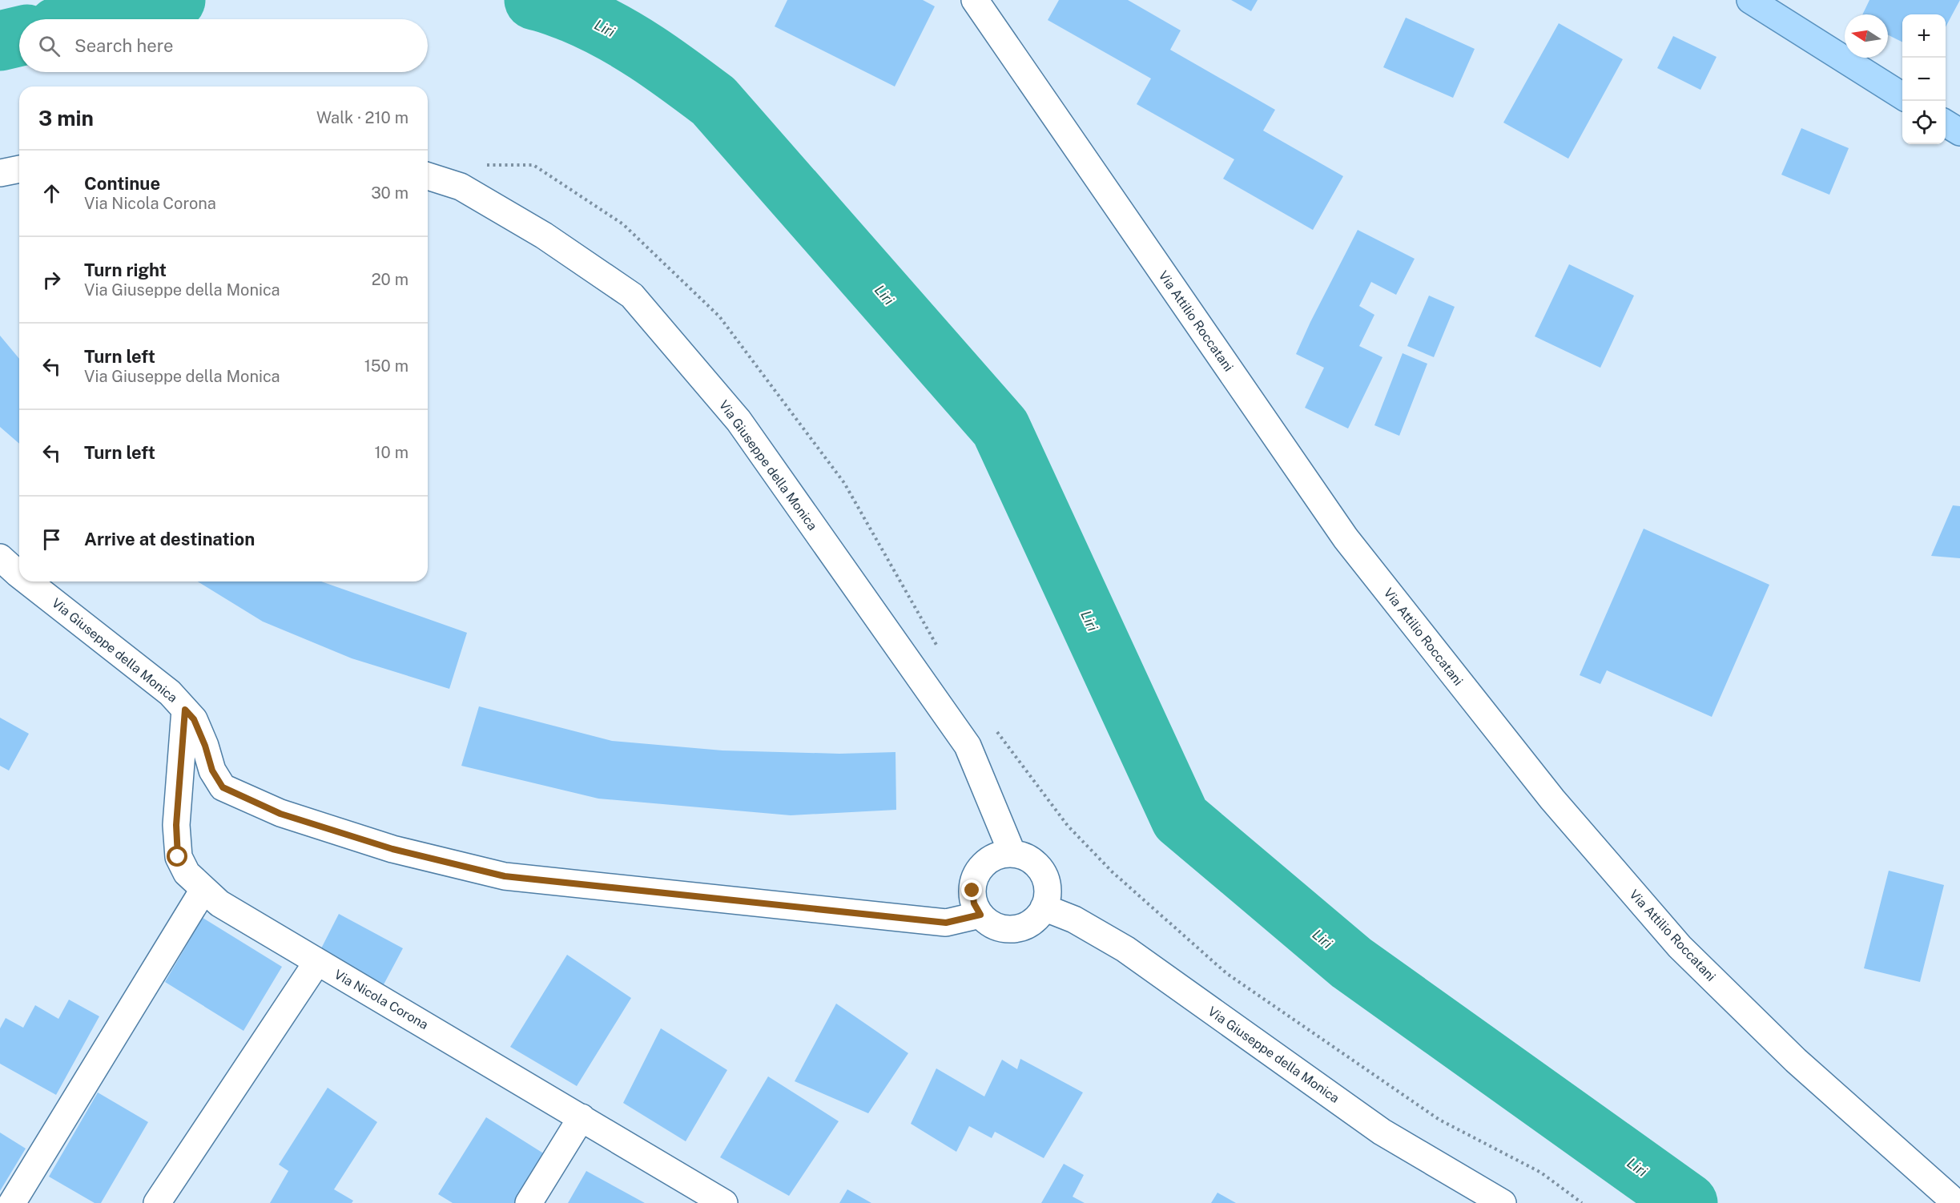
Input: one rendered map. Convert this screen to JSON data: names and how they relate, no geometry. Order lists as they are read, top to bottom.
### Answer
{
  "streets": {
    "street": ["Via Attilio Roccatani", "Via Giuseppe della Monica", "Via Nicola Corona"]
  },
  "crossings": [
    ["Via Giuseppe della Monica", "Via Nicola Corona"]
  ],
  "water": ["Liri"],
  "north": "left",
  "page": {
    "map_buttons": ["+", "−"],
    "search": "Search here",
    "heading": ["3 min", "Walk · 210 m"],
    "list": [
      ["Continue", "Via Nicola Corona", "30 m"],
      ["Turn right", "Via Giuseppe della Monica", "20 m"],
      ["Turn left", "Via Giuseppe della Monica", "150 m"],
      ["Turn left", "10 m"],
      "Arrive at destination"
    ]
  }
}
